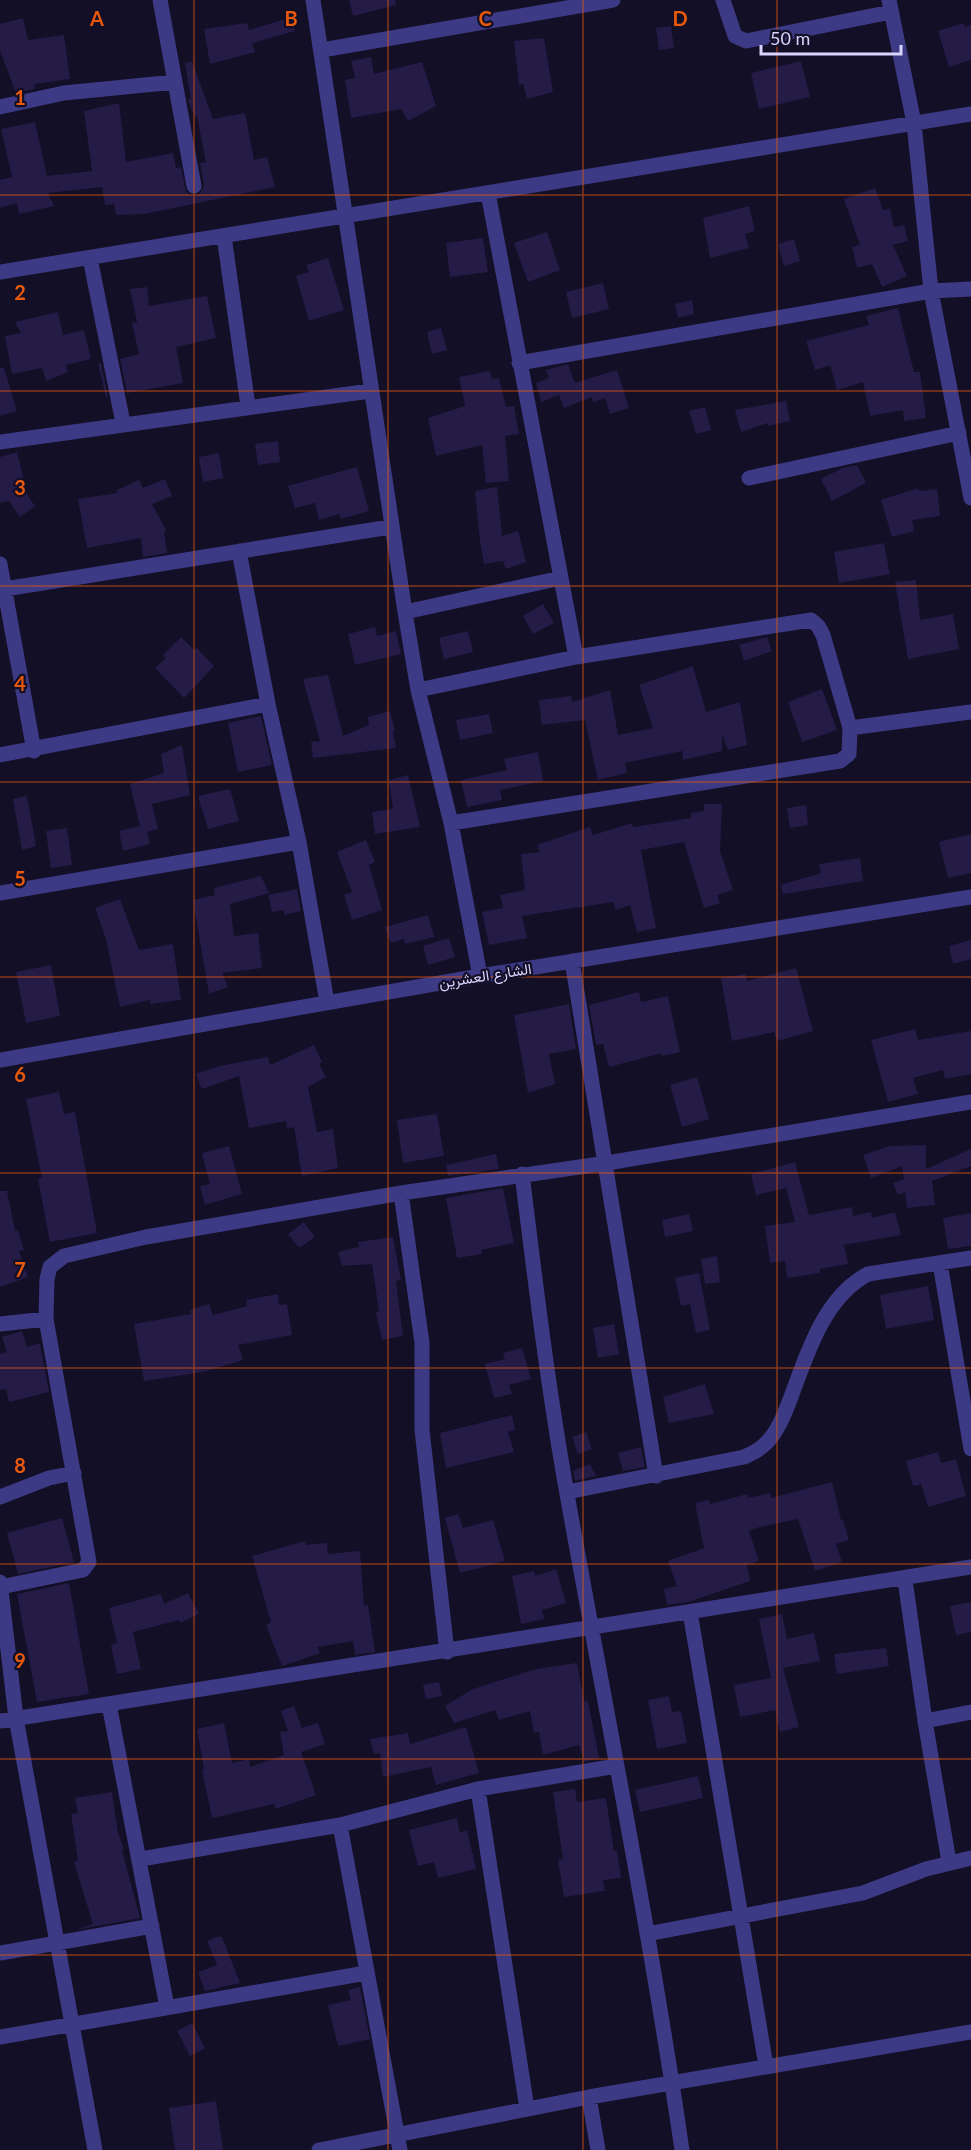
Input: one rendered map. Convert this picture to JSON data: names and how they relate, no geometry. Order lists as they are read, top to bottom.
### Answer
{
  "streets": {
    "street": ["الشارع العشرين"]
  },
  "scale_bar": "50 m",
  "grid": {
    "columns": [
      "A",
      "B",
      "C",
      "D"
    ],
    "rows": [
      "1",
      "2",
      "3",
      "4",
      "5",
      "6",
      "7",
      "8",
      "9"
    ]
  }
}
